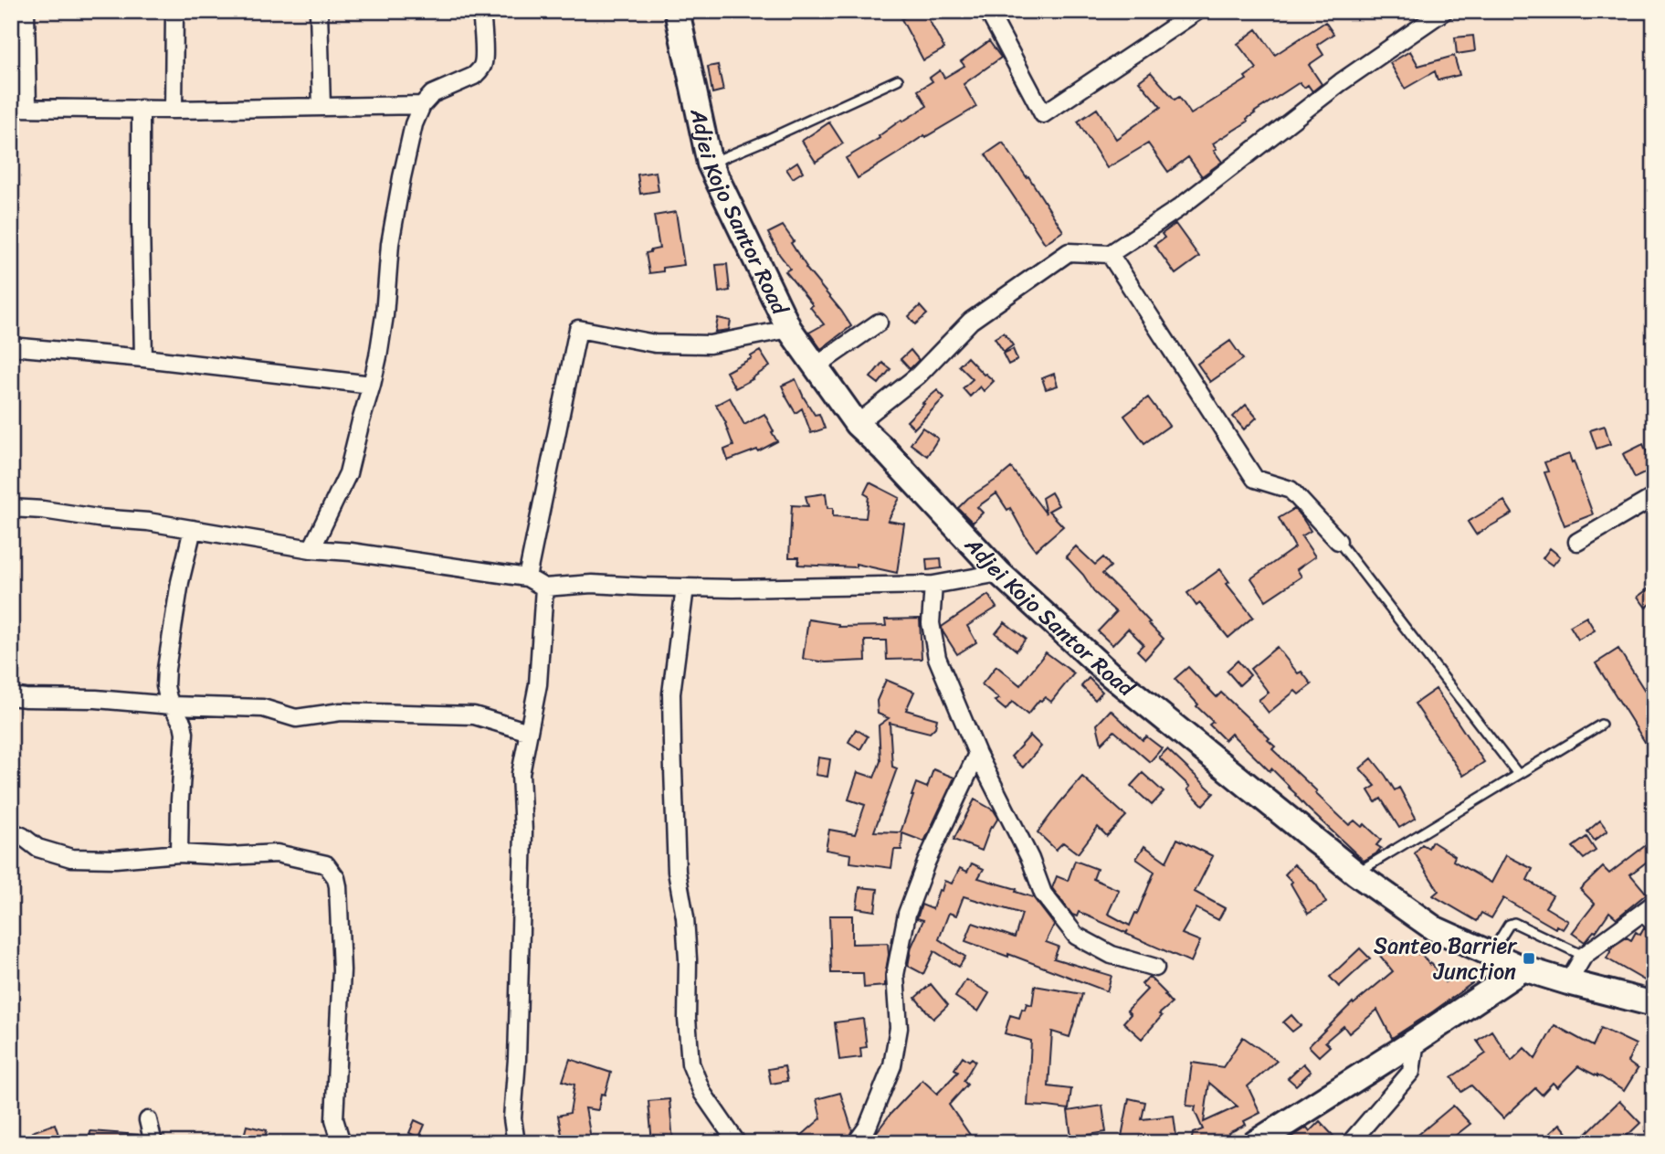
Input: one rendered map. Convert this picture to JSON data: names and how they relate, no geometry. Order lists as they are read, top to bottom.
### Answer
{
  "streets": {
    "street": ["Adjei Kojo Santor Road"]
  },
  "places": {
    "transit": ["Santeo Barrier Junction"]
  }
}
